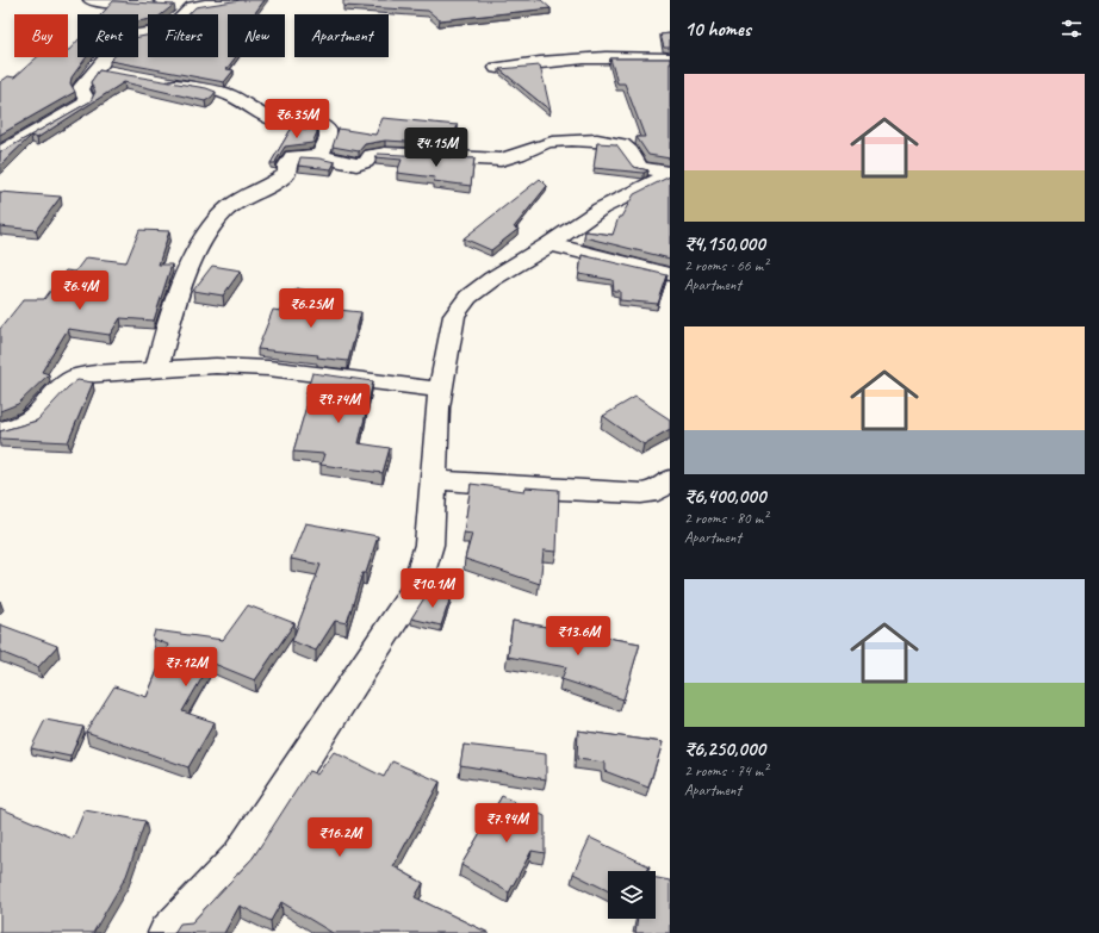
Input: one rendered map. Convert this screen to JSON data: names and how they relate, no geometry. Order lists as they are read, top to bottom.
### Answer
{
  "page": {
    "heading": "10 homes",
    "chip": [
      "Buy",
      "Rent",
      "Filters",
      "New",
      "Apartment"
    ],
    "list": [
      {
        "name": "₹4,150,000",
        "note": "2 rooms · 66 m² · Apartment"
      },
      {
        "name": "₹6,400,000",
        "note": "2 rooms · 80 m² · Apartment"
      },
      {
        "name": "₹6,250,000",
        "note": "2 rooms · 74 m² · Apartment"
      }
    ],
    "price": [
      "₹6.35M",
      "₹4.15M",
      "₹6.4M",
      "₹6.25M",
      "₹9.74M",
      "₹10.1M",
      "₹13.6M",
      "₹7.12M",
      "₹7.94M",
      "₹16.2M"
    ]
  }
}
